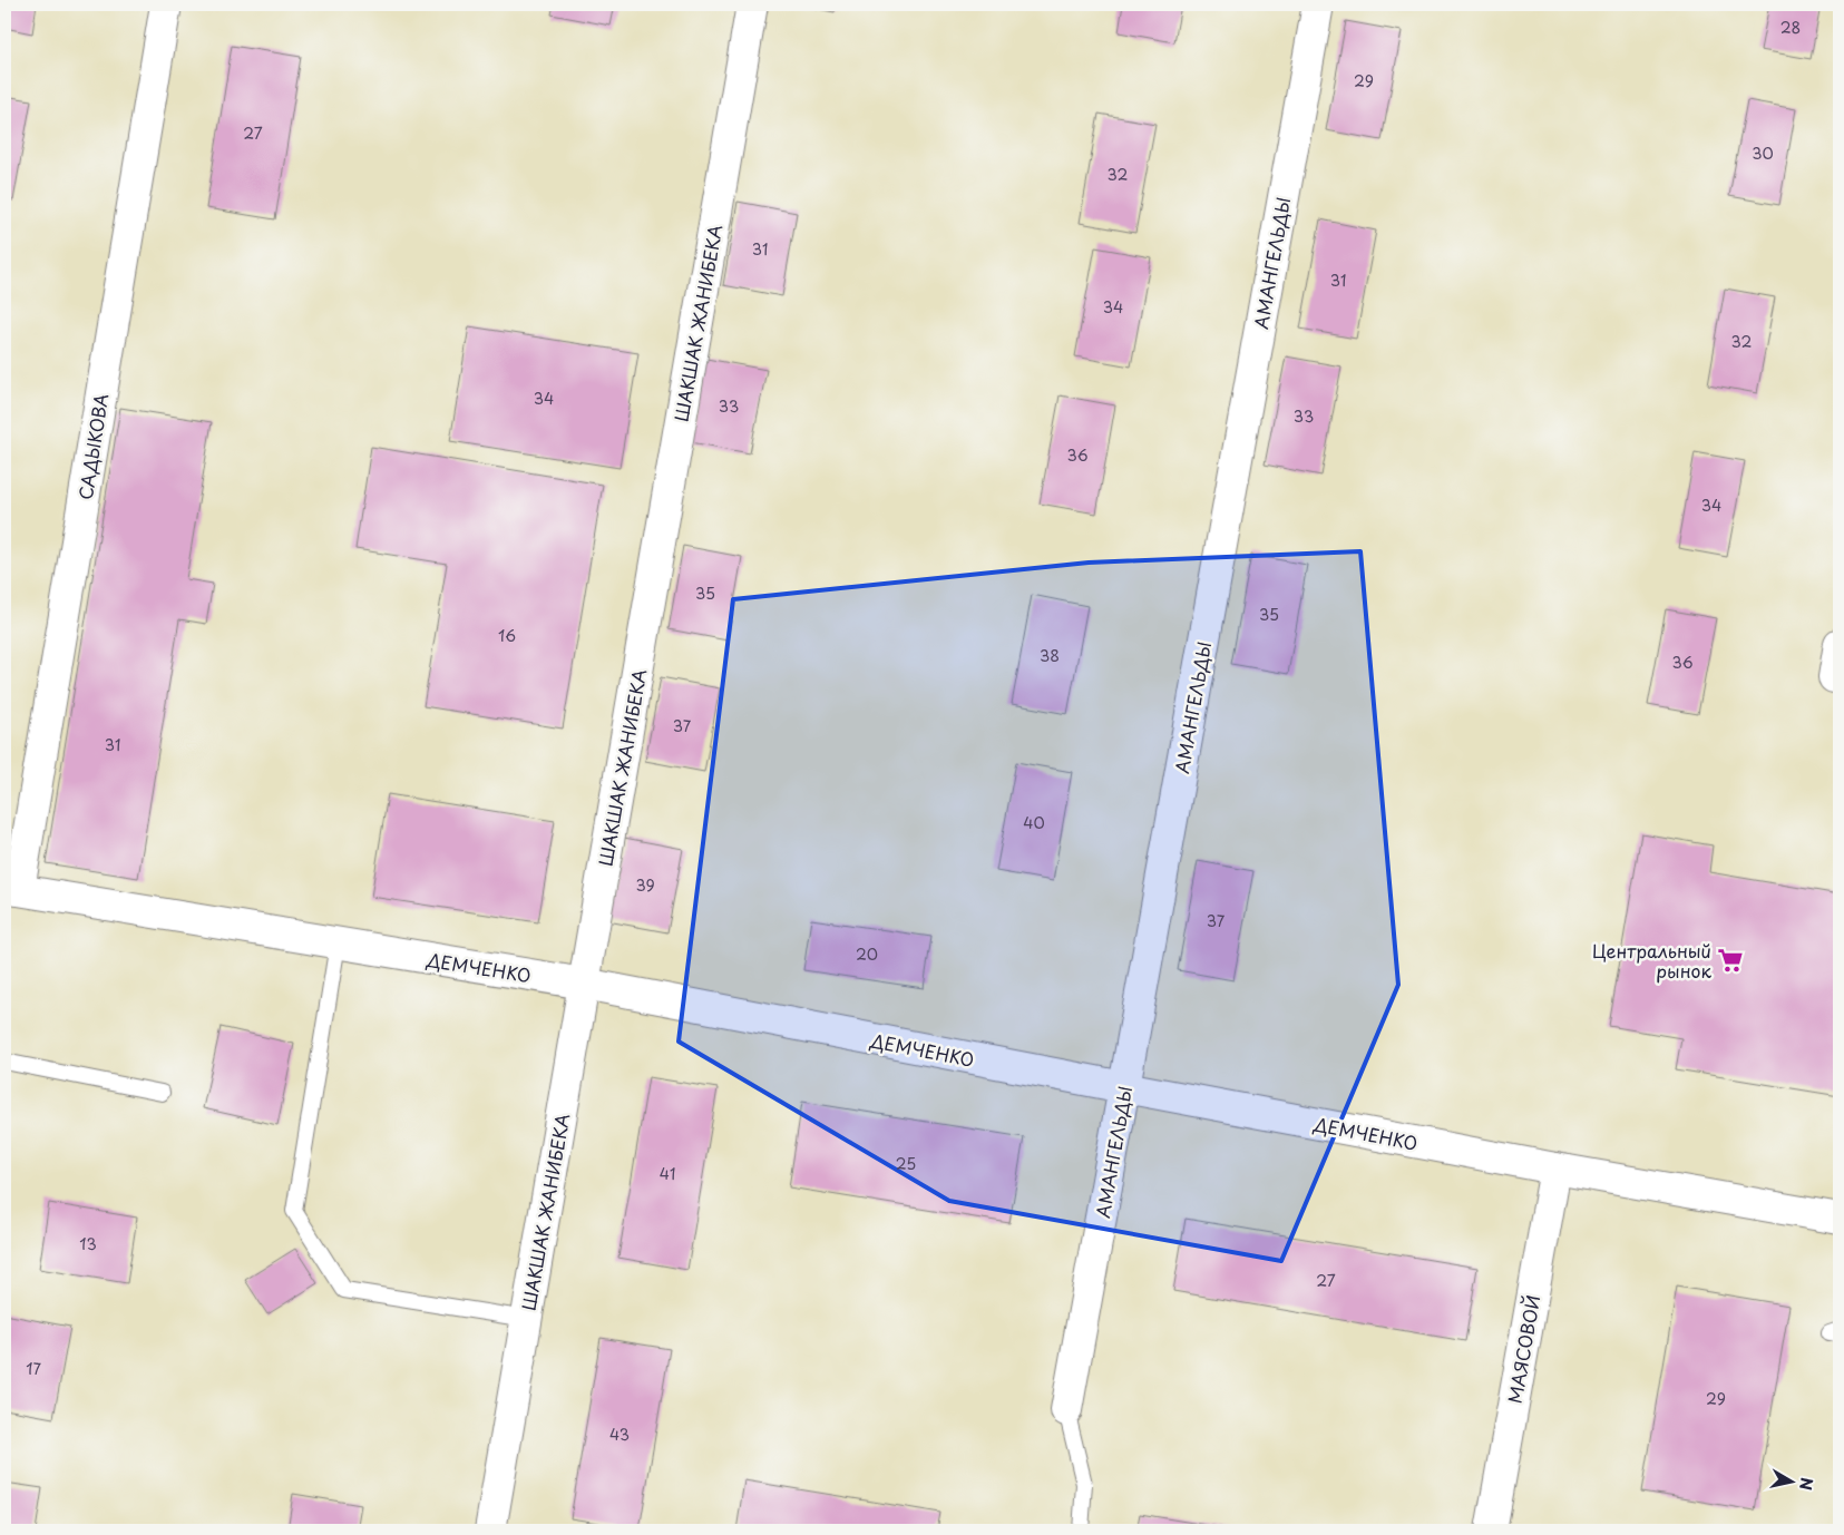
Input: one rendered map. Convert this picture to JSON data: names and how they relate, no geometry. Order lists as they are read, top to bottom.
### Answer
{
  "streets": {
    "street": [
      "АМАНГЕЛЬДЫ",
      "ШАКШАК ЖАНИБЕКА",
      "САДЫКОВА",
      "ДЕМЧЕНКО",
      "МАЯСОВОЙ"
    ]
  },
  "crossings": [
    ["АМАНГЕЛЬДЫ", "ДЕМЧЕНКО"],
    ["ШАКШАК ЖАНИБЕКА", "ДЕМЧЕНКО"],
    ["САДЫКОВА", "ДЕМЧЕНКО"],
    ["ДЕМЧЕНКО", "МАЯСОВОЙ"]
  ],
  "places": {
    "supermarket": ["Центральный рынок"]
  },
  "house_numbers": [
    "28",
    "29",
    "27",
    "30",
    "32",
    "31",
    "31",
    "34",
    "32",
    "34",
    "33",
    "33",
    "36",
    "34",
    "35",
    "35",
    "16",
    "38",
    "36",
    "37",
    "31",
    "40",
    "39",
    "37",
    "20",
    "25",
    "41",
    "13",
    "27",
    "17",
    "29",
    "43"
  ],
  "north": "right"
}
